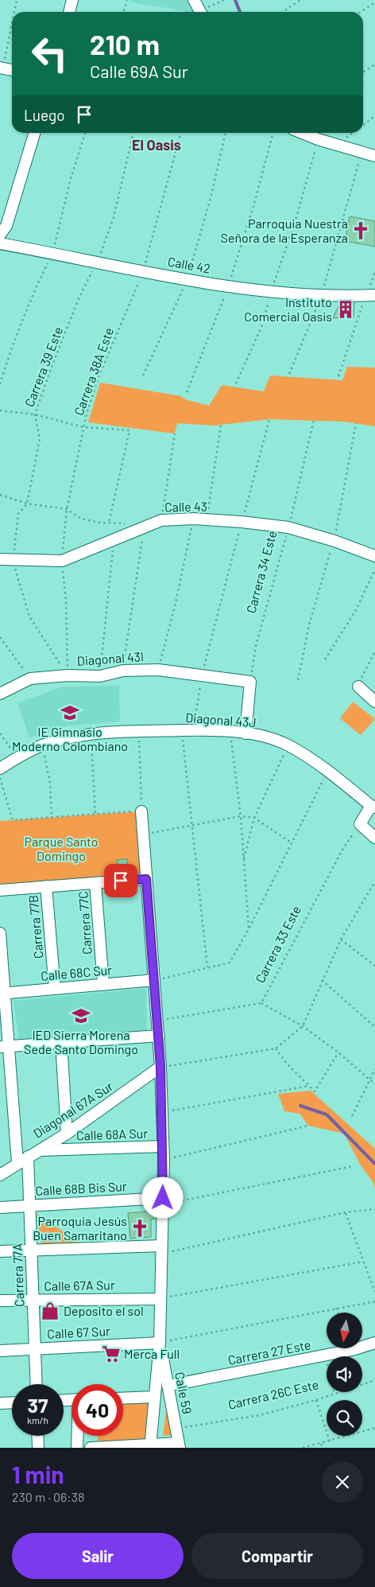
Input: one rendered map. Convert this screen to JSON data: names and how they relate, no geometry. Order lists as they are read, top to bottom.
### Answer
{
  "streets": {
    "street": [
      "Calle 42",
      "Calle 43",
      "Diagonal 43I",
      "Diagonal 43J",
      "Carrera 77C",
      "Carrera 77B",
      "Calle 68C Sur",
      "Diagonal 67A Sur",
      "Calle 68A Sur",
      "Calle 68B Bis Sur",
      "Carrera 77A",
      "Calle 67A Sur",
      "Calle 67 Sur",
      "Carrera 27 Este",
      "Calle 59"
    ],
    "path": [
      "Carrera 39 Este",
      "Carrera 38A Este",
      "Carrera 34 Este",
      "Carrera 33 Este",
      "Carrera 26C Este"
    ]
  },
  "crossings": [
    ["Calle 42", "Carrera 39 Este"],
    ["Calle 42", "Carrera 38A Este"],
    ["Carrera 39 Este", "Carrera 38A Este"],
    ["Carrera 39 Este", "Calle 43"],
    ["Carrera 39 Este", "Diagonal 43I"],
    ["Carrera 38A Este", "Calle 43"],
    ["Carrera 38A Este", "Diagonal 43I"],
    ["Calle 43", "Carrera 34 Este"],
    ["Carrera 34 Este", "Diagonal 43I"],
    ["Carrera 77C", "Calle 68C Sur"],
    ["Carrera 77B", "Calle 68C Sur"],
    ["Diagonal 67A Sur", "Calle 68A Sur"],
    ["Diagonal 67A Sur", "Carrera 77A"],
    ["Calle 68B Bis Sur", "Carrera 77A"],
    ["Carrera 77A", "Calle 67A Sur"],
    ["Carrera 77A", "Calle 67 Sur"],
    ["Calle 67 Sur", "Calle 59"],
    ["Carrera 27 Este", "Calle 59"],
    ["Calle 59", "Carrera 26C Este"]
  ],
  "districts": ["El Oasis"],
  "parks": ["Parque Santo Domingo"],
  "places": {
    "church": ["Parroquia Nuestra Señora de la Esperanza", "Parroquia Jesús Buen Samaritano"],
    "building": ["Instituto Comercial Oasis"],
    "school or university": ["IE Gimnasio Moderno Colombiano", "IED Sierra Morena Sede Santo Domingo"],
    "shop": ["Deposito el sol"],
    "supermarket": ["Merca Full"]
  },
  "north": "bottom",
  "page": {
    "turn": ["210 m", "Calle 69A Sur"],
    "then": "Luego",
    "speed": "37 km/h",
    "limit": "40",
    "heading": ["1 min", "230 m · 06:38"],
    "buttons": ["Salir", "Compartir"]
  }
}
